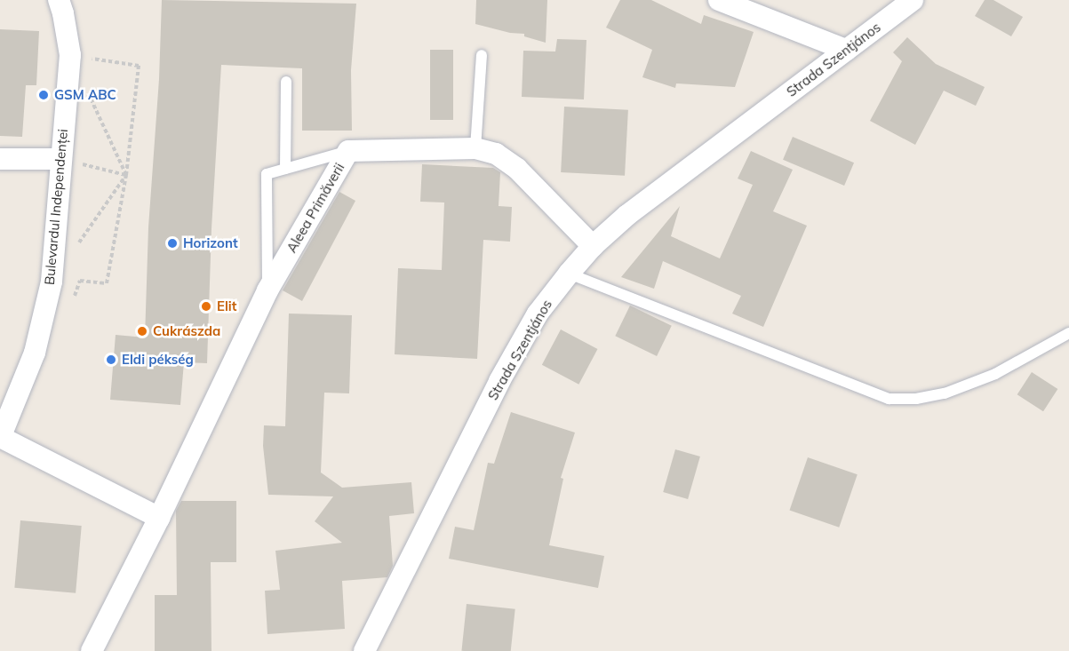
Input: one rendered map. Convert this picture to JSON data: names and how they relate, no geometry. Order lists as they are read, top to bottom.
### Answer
{
  "streets": {
    "street": ["Strada Szentjános", "Bulevardul Independenței", "Aleea Primăverii"]
  },
  "crossings": [
    ["Strada Szentjános", "Aleea Primăverii"]
  ],
  "places": [
    "GSM ABC",
    "Horizont",
    "Elit",
    "Cukrászda",
    "Eldi pékség"
  ]
}
